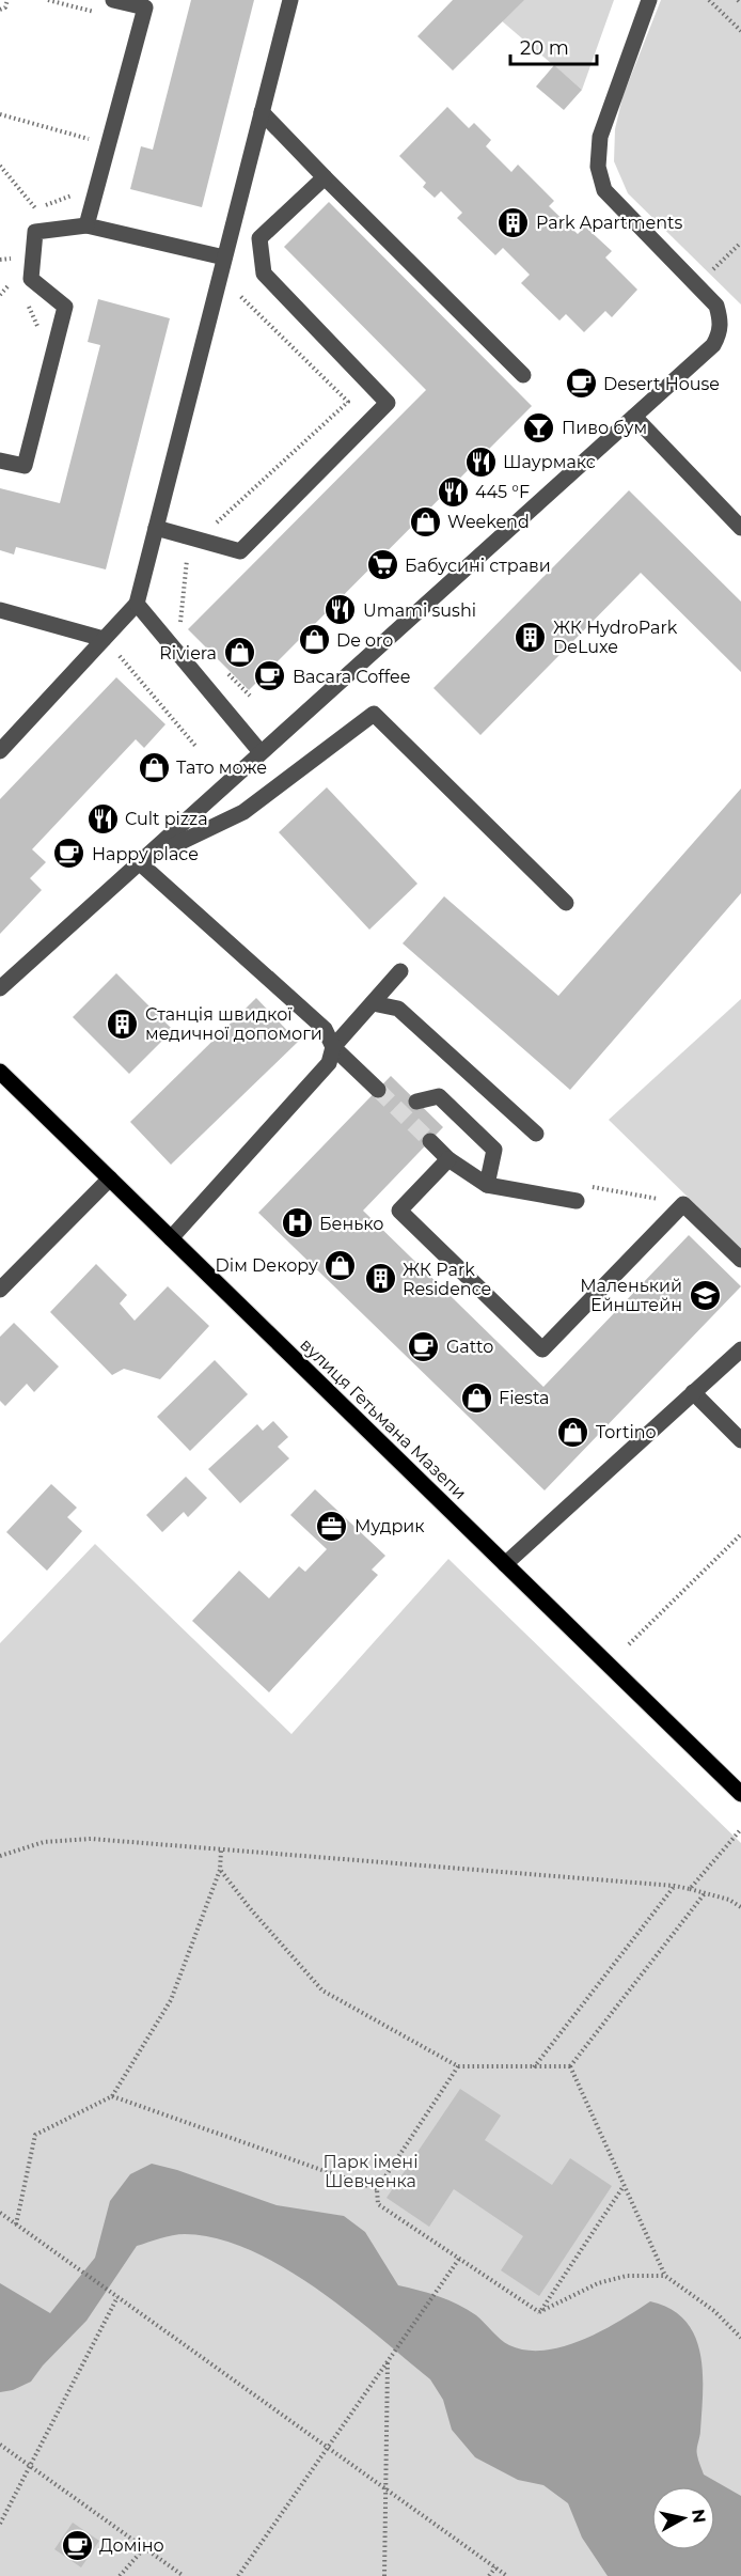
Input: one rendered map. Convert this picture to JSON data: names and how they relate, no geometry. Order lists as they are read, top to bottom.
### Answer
{
  "streets": {
    "main road": ["вулиця Гетьмана Мазепи"]
  },
  "parks": ["Парк імені Шевченка"],
  "places": {
    "building": [
      "Park Apartments",
      "ЖК HydroPark DeLuxe",
      "Станція швидкої медичної допомоги",
      "ЖК Park Residence"
    ],
    "cafe": [
      "Desert House",
      "Bacara Coffee",
      "Happy place",
      "Gatto",
      "Доміно"
    ],
    "bar": ["Пиво бум"],
    "restaurant": [
      "Шаурмакс",
      "445 °F",
      "Umami sushi",
      "Cult pizza"
    ],
    "shop": [
      "Weekend",
      "De oro",
      "Riviera",
      "Тато може",
      "Dім Dекору",
      "Fiesta",
      "Tortino"
    ],
    "supermarket": ["Бабусині страви"],
    "hospital": ["Бенько"],
    "school or university": ["Маленький Ейнштейн"],
    "office": ["Мудрик"]
  },
  "scale_bar": "20 m",
  "north": "right"
}
